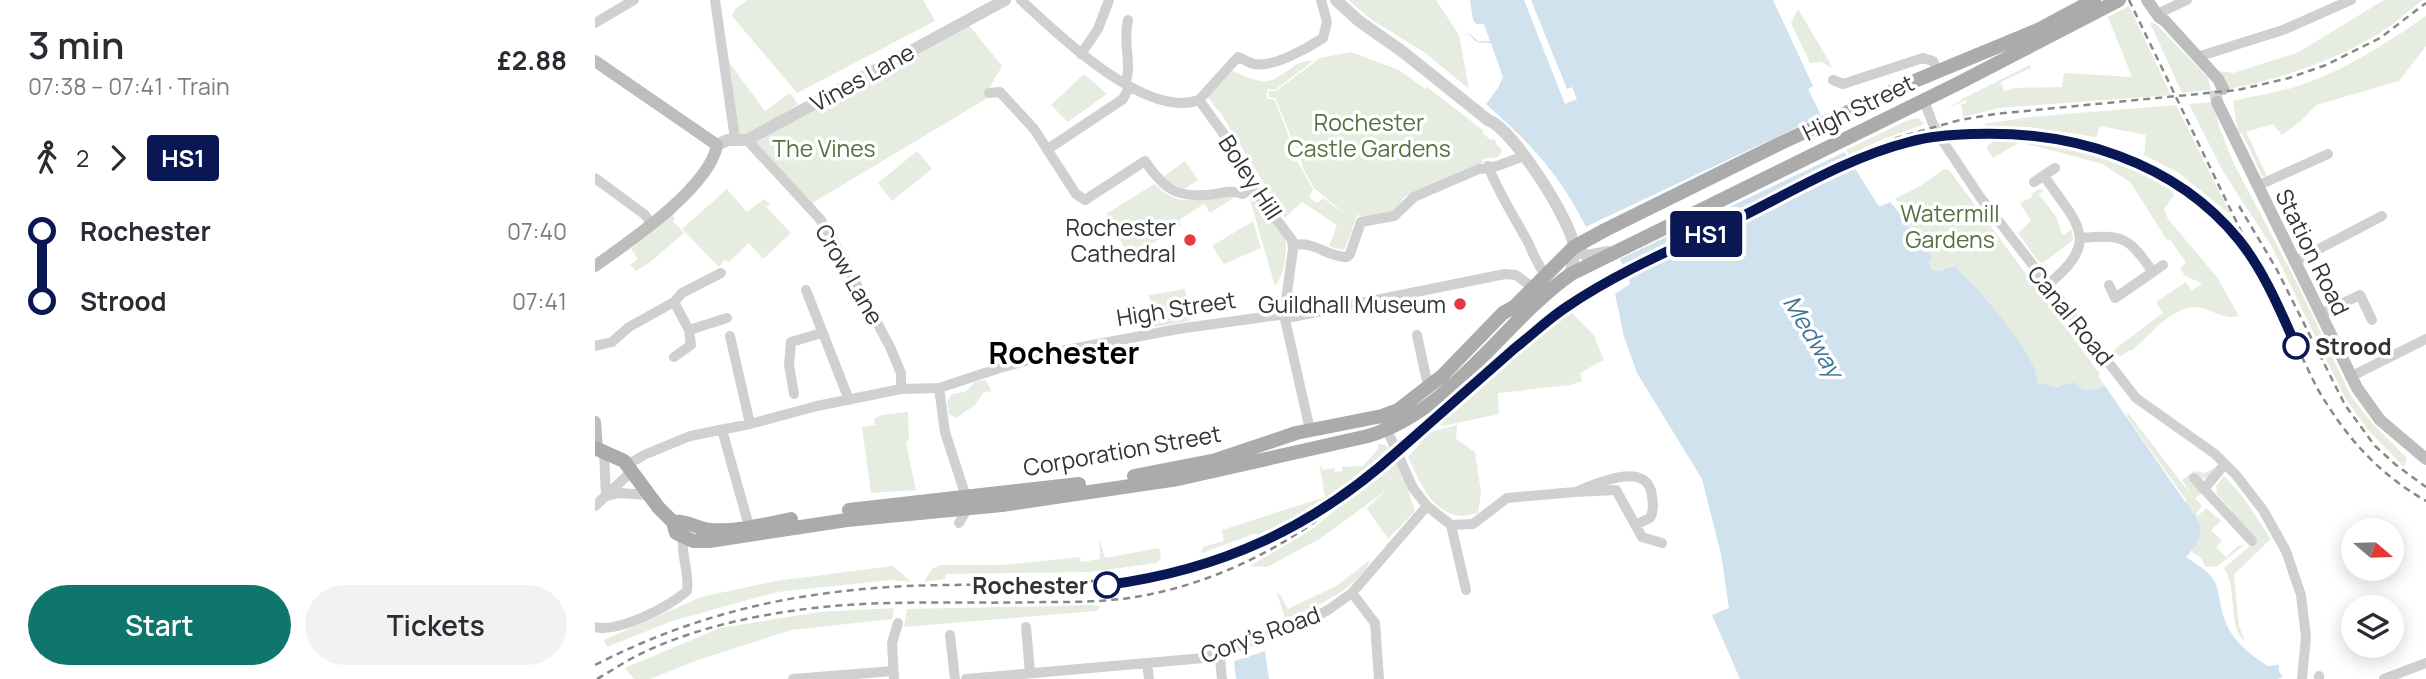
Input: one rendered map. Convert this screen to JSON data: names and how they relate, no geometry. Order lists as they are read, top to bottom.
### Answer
{
  "streets": {
    "main road": ["High Street", "Station Road", "Corporation Street"],
    "street": [
      "Vines Lane",
      "Boley Hill",
      "Crow Lane",
      "Canal Road",
      "Cory's Road"
    ]
  },
  "crossings": [
    ["Vines Lane", "Crow Lane"],
    ["High Street", "Boley Hill"],
    ["High Street", "Crow Lane"],
    ["High Street", "Corporation Street"]
  ],
  "districts": ["Rochester"],
  "water": ["Medway"],
  "parks": ["Rochester Castle Gardens", "The Vines", "Watermill Gardens"],
  "places": [
    "Rochester Cathedral",
    "Guildhall Museum",
    "Strood",
    "Rochester"
  ],
  "north": "right",
  "page": {
    "heading": ["3 min", "07:38 – 07:41 · Train", "£2.88"],
    "on_map": "HS1",
    "legs": ["2", "HS1"],
    "list": [
      {
        "name": "Rochester",
        "value": "07:40"
      },
      {
        "name": "Strood",
        "value": "07:41"
      }
    ],
    "buttons": ["Start", "Tickets"]
  }
}
